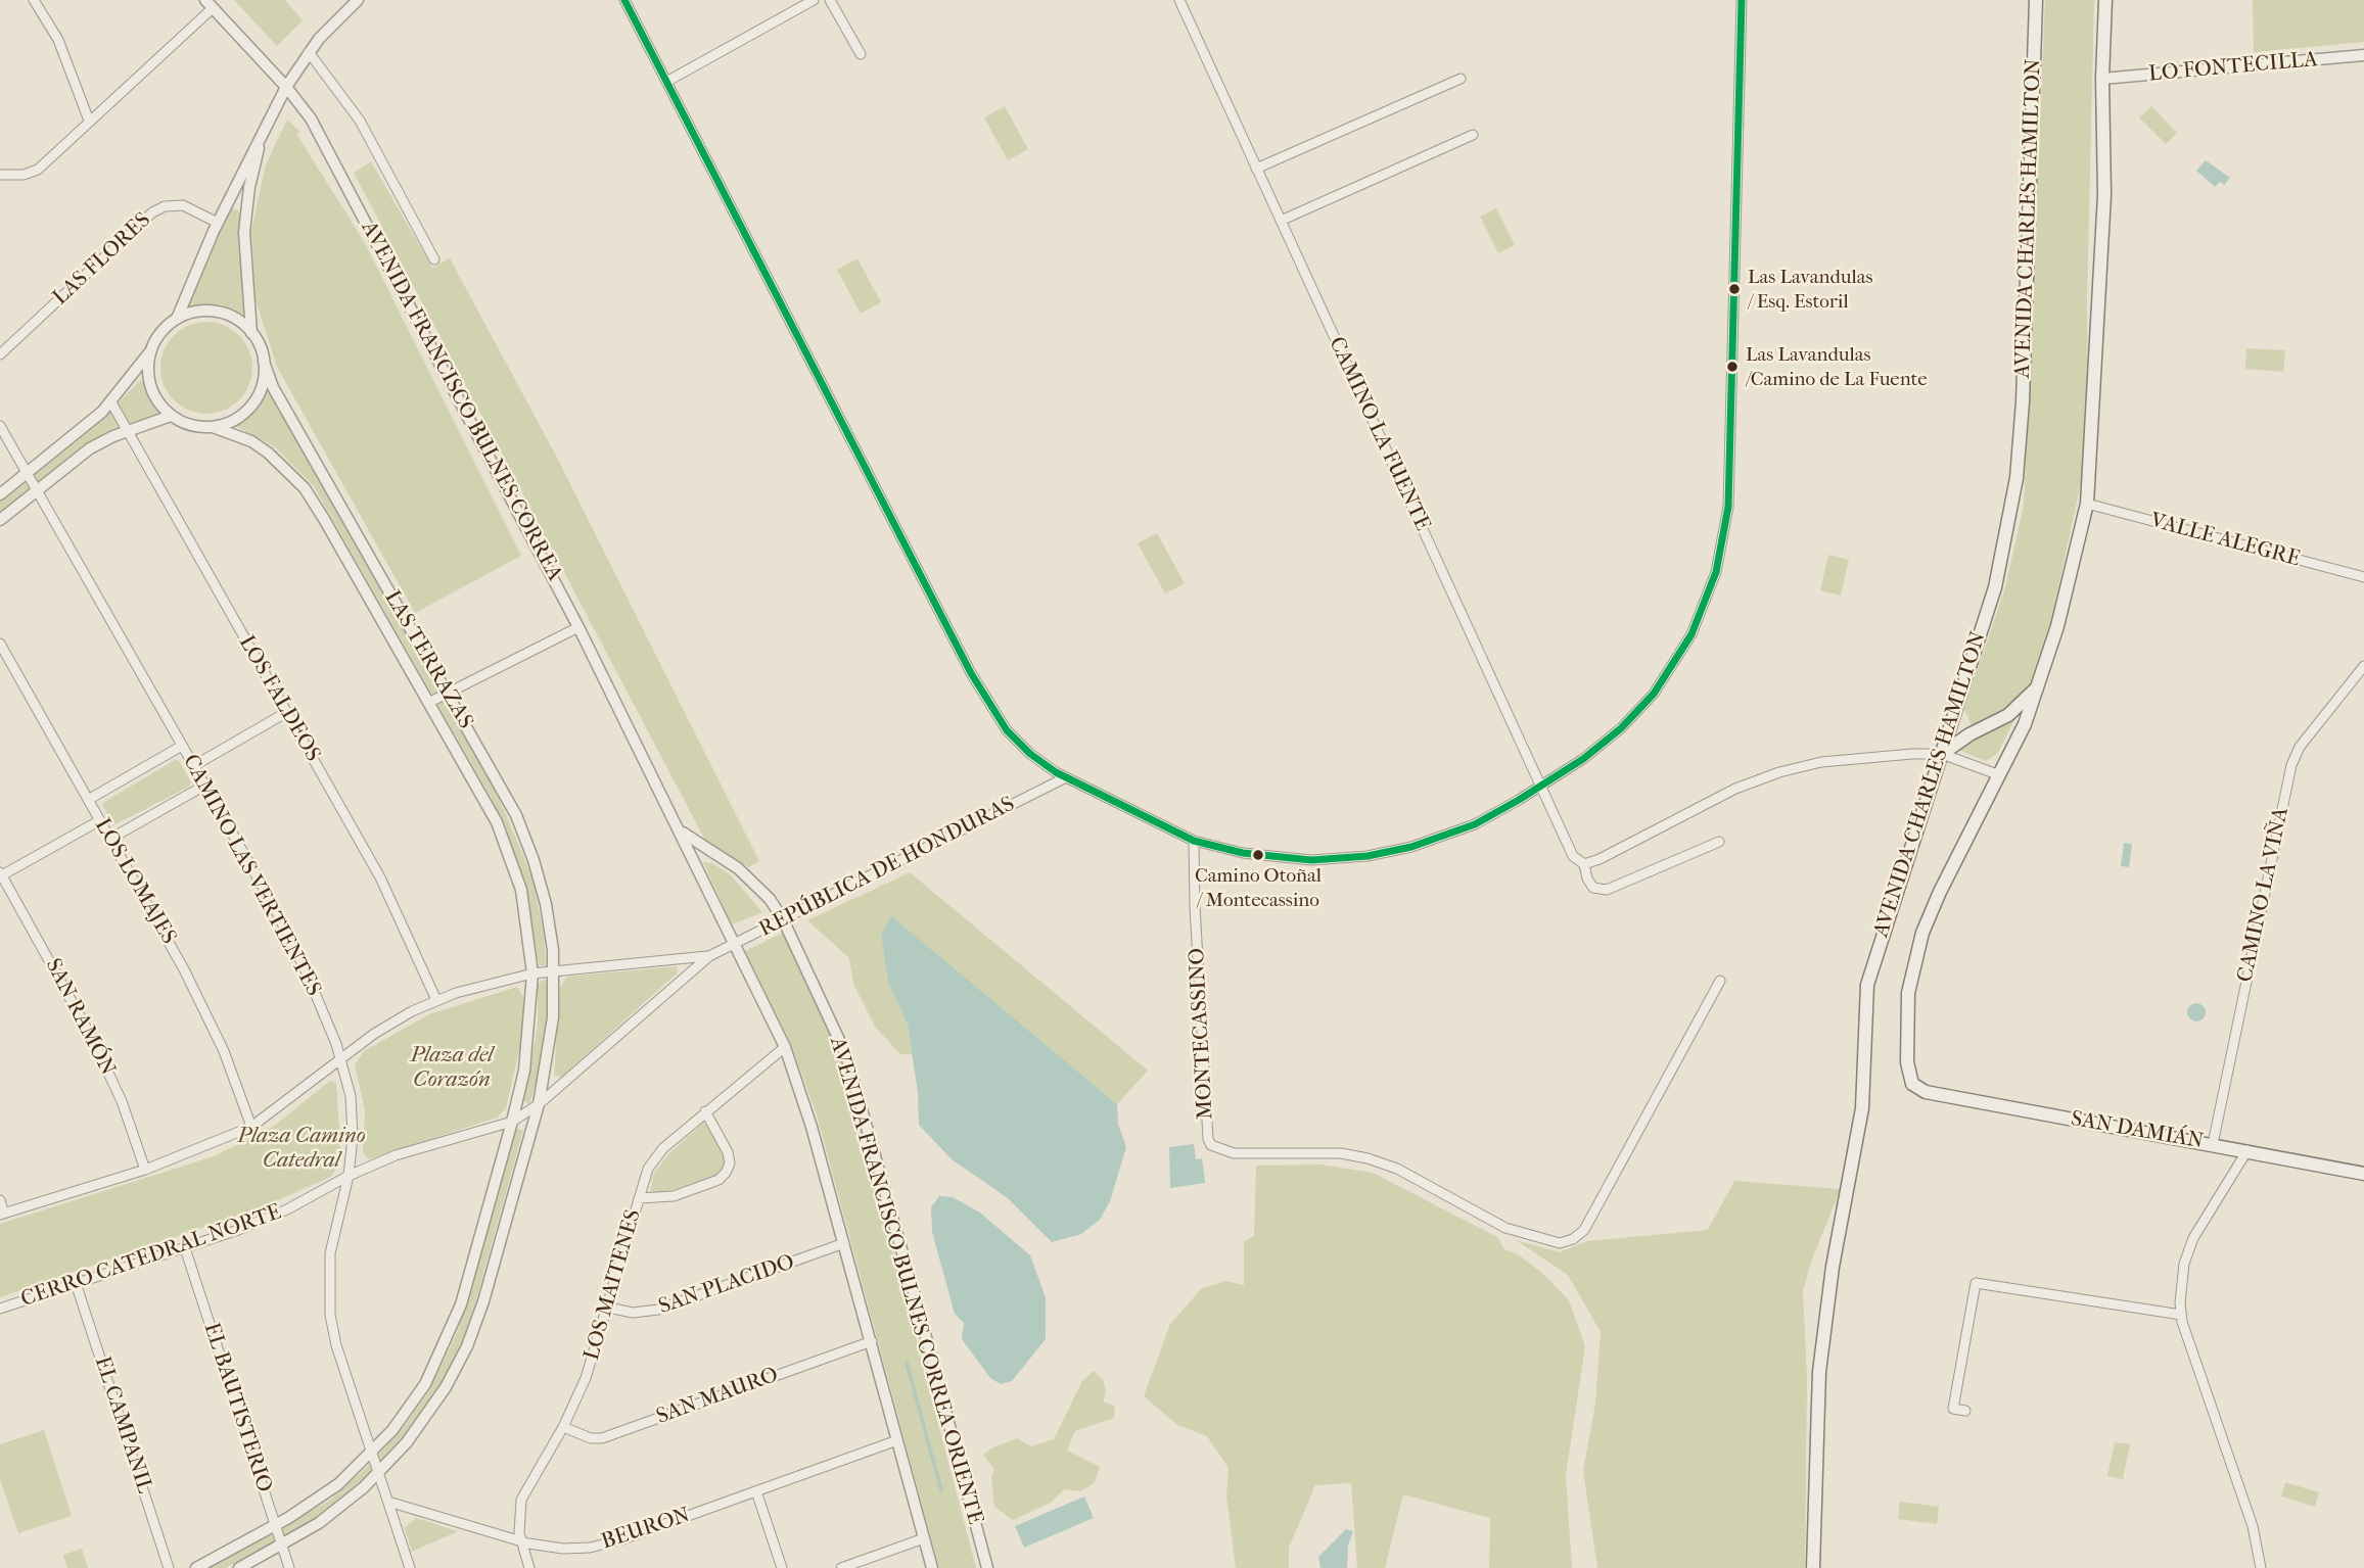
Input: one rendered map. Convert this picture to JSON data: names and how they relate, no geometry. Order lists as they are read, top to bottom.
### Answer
{
  "streets": {
    "main road": ["AVENIDA CHARLES HAMILTON", "SAN DAMIÁN"],
    "street": [
      "LO FONTECILLA",
      "LAS FLORES",
      "AVENIDA FRANCISCO BULNES CORREA",
      "CAMINO LA FUENTE",
      "VALLE ALEGRE",
      "LAS TERRAZAS",
      "LOS FALDEOS",
      "REPÚBLICA DE HONDURAS",
      "CAMINO LAS VERTIENTES",
      "LOS LOMAJES",
      "CAMINO LA VIÑA",
      "SAN RAMÓN",
      "MONTECASSINO",
      "CERRO CATEDRAL NORTE",
      "AVENIDA FRANCISCO BULNES CORREA ORIENTE",
      "LOS MAITENES",
      "SAN PLACIDO",
      "SAN MAURO",
      "EL BAUTISTERIO",
      "EL CAMPANIL",
      "BEURON"
    ]
  },
  "crossings": [
    ["LO FONTECILLA", "AVENIDA CHARLES HAMILTON"],
    ["AVENIDA CHARLES HAMILTON", "VALLE ALEGRE"],
    ["AVENIDA CHARLES HAMILTON", "SAN DAMIÁN"],
    ["AVENIDA FRANCISCO BULNES CORREA", "REPÚBLICA DE HONDURAS"],
    ["AVENIDA FRANCISCO BULNES CORREA", "AVENIDA FRANCISCO BULNES CORREA ORIENTE"],
    ["LAS TERRAZAS", "REPÚBLICA DE HONDURAS"],
    ["LOS FALDEOS", "REPÚBLICA DE HONDURAS"],
    ["REPÚBLICA DE HONDURAS", "CAMINO LAS VERTIENTES"],
    ["REPÚBLICA DE HONDURAS", "LOS LOMAJES"],
    ["REPÚBLICA DE HONDURAS", "SAN RAMÓN"],
    ["REPÚBLICA DE HONDURAS", "CERRO CATEDRAL NORTE"],
    ["REPÚBLICA DE HONDURAS", "AVENIDA FRANCISCO BULNES CORREA ORIENTE"],
    ["CAMINO LAS VERTIENTES", "CERRO CATEDRAL NORTE"],
    ["CAMINO LAS VERTIENTES", "BEURON"],
    ["CAMINO LA VIÑA", "SAN DAMIÁN"],
    ["CERRO CATEDRAL NORTE", "EL BAUTISTERIO"],
    ["CERRO CATEDRAL NORTE", "EL CAMPANIL"],
    ["LOS MAITENES", "SAN PLACIDO"],
    ["LOS MAITENES", "SAN MAURO"],
    ["LOS MAITENES", "BEURON"]
  ],
  "parks": ["Plaza del Corazón", "Plaza Camino Catedral"],
  "places": ["Las Lavandulas / Esq. Estoril", "Las Lavandulas /Camino de La Fuente", "Camino Otoñal / Montecassino"]
}
